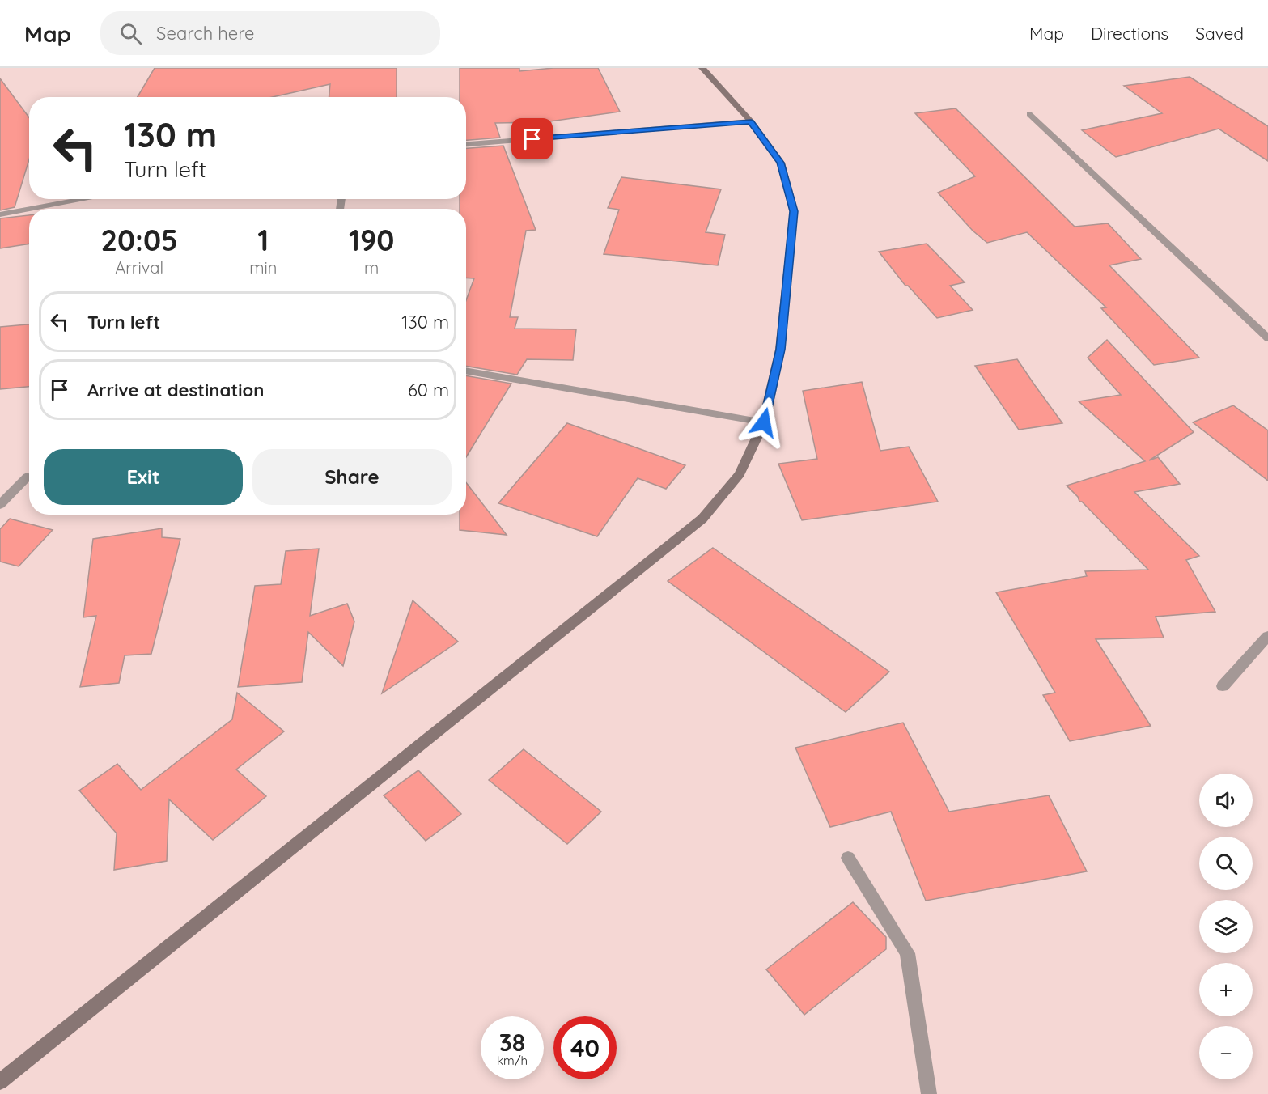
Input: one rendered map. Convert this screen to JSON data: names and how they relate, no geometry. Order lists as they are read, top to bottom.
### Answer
{
  "page": {
    "header": "Map",
    "search": "Search here",
    "nav": ["Map", "Directions", "Saved"],
    "turn": ["130 m", "Turn left"],
    "eta": [
      "20:05",
      "Arrival",
      "1",
      "min",
      "190",
      "m"
    ],
    "list": [
      {
        "name": "Turn left",
        "value": "130 m"
      },
      {
        "name": "Arrive at destination",
        "value": "60 m"
      }
    ],
    "buttons": ["Exit", "Share"],
    "map_buttons": ["+", "−"],
    "speed": "38 km/h",
    "limit": "40"
  }
}
